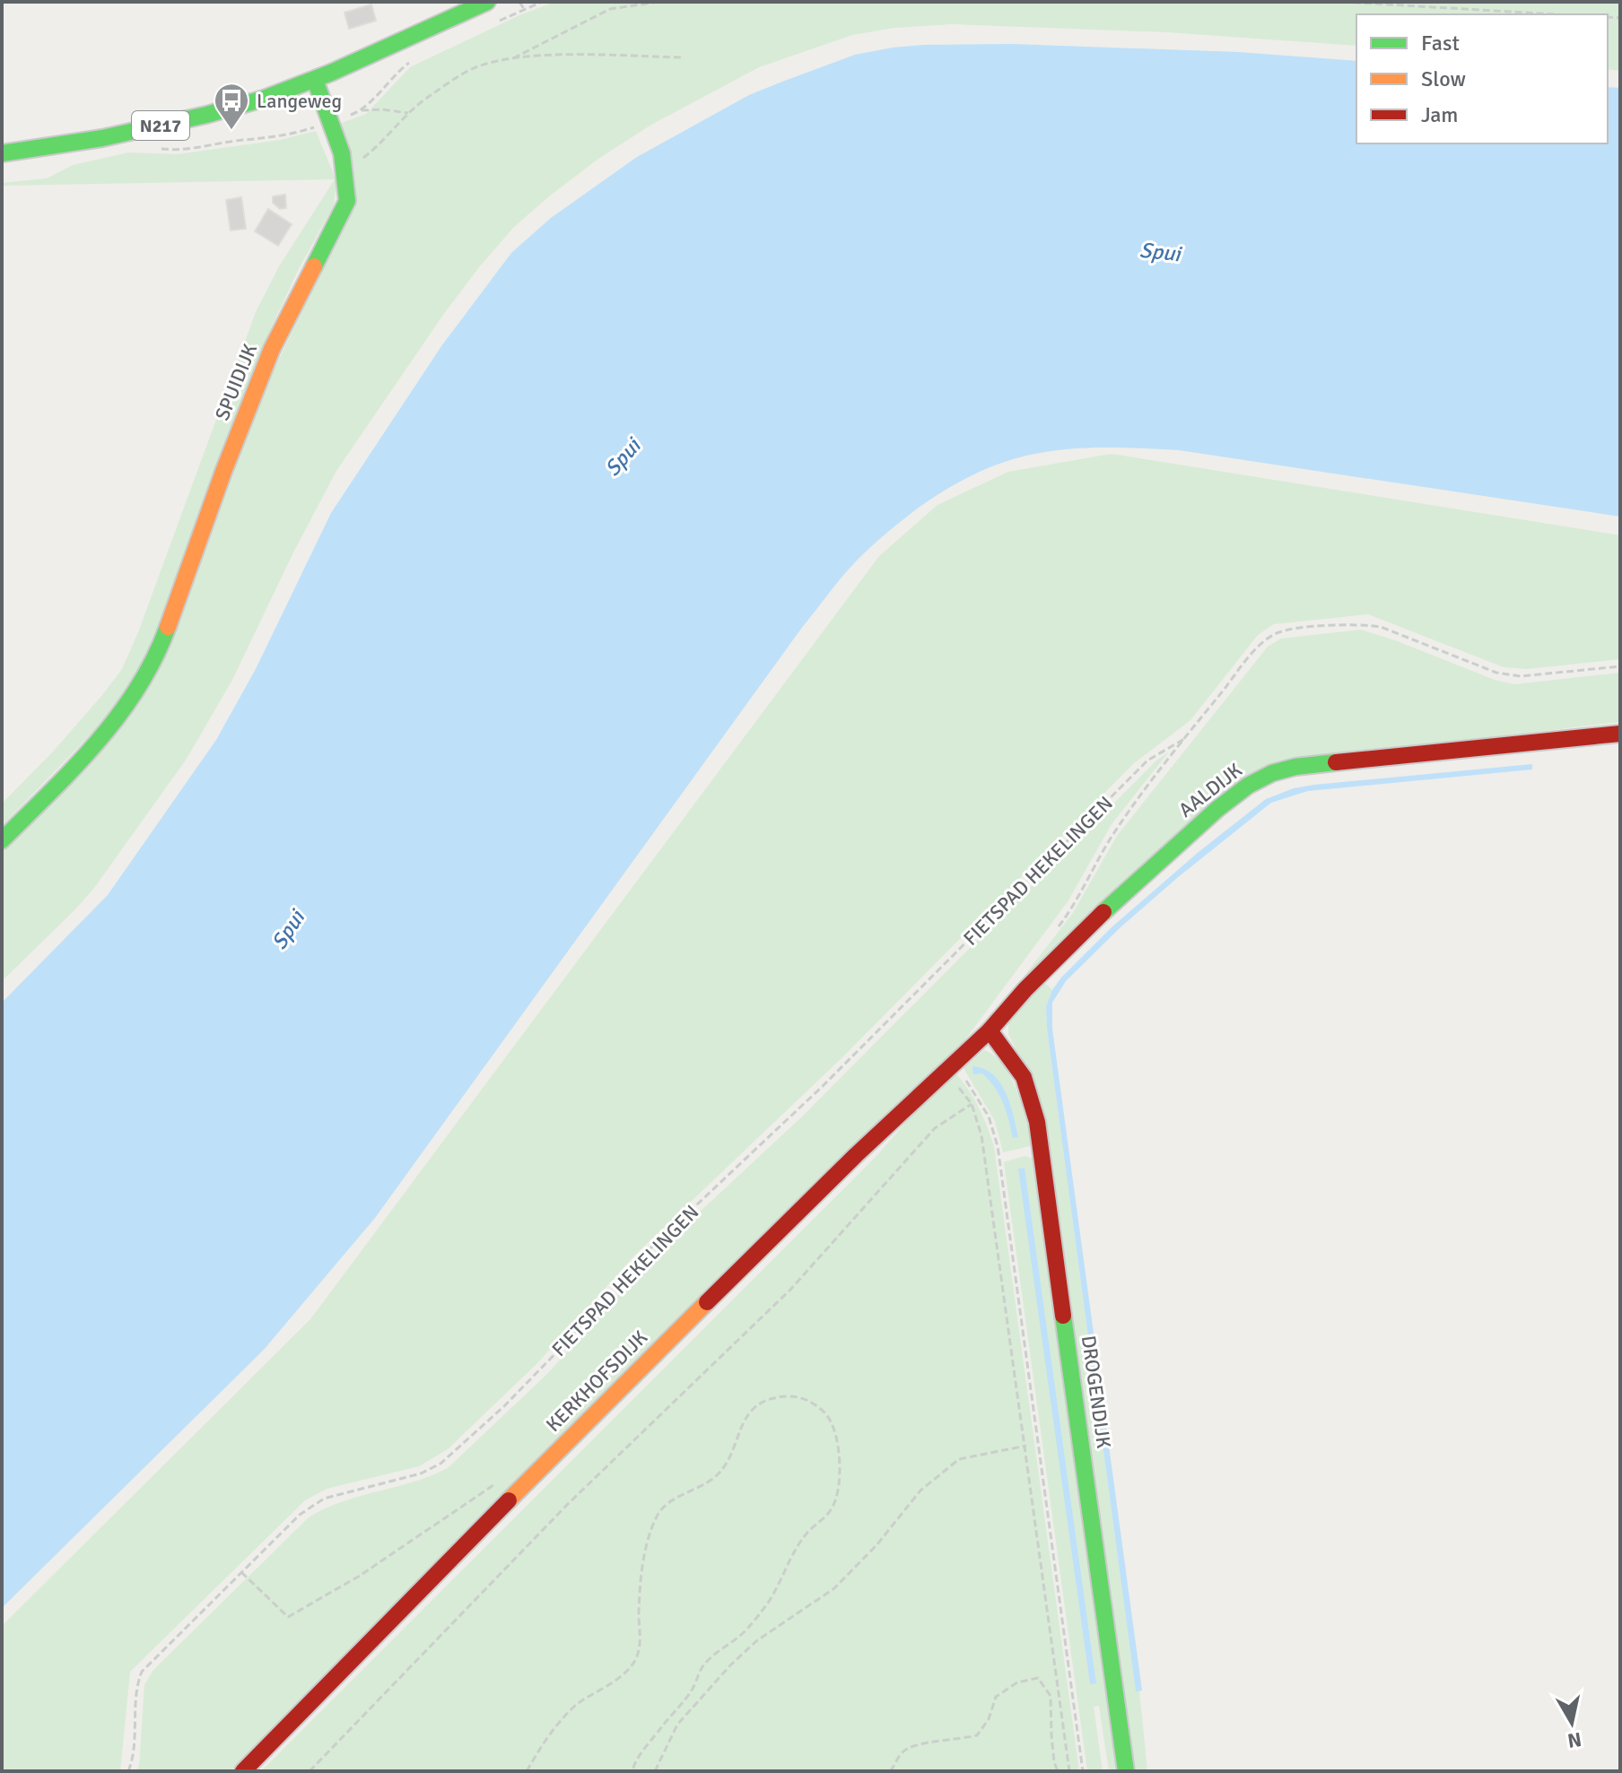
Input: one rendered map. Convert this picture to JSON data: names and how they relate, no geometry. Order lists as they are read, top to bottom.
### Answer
{
  "streets": {
    "street": [
      "N217",
      "SPUIDIJK",
      "AALDIJK",
      "KERKHOFSDIJK",
      "DROGENDIJK"
    ],
    "path": ["FIETSPAD HEKELINGEN"]
  },
  "crossings": [
    ["N217", "SPUIDIJK"],
    ["AALDIJK", "KERKHOFSDIJK"],
    ["AALDIJK", "DROGENDIJK"],
    ["KERKHOFSDIJK", "DROGENDIJK"]
  ],
  "water": ["Spui"],
  "places": {
    "bus stop": ["Langeweg"]
  },
  "legend": ["Fast", "Slow", "Jam"],
  "north": "bottom"
}
